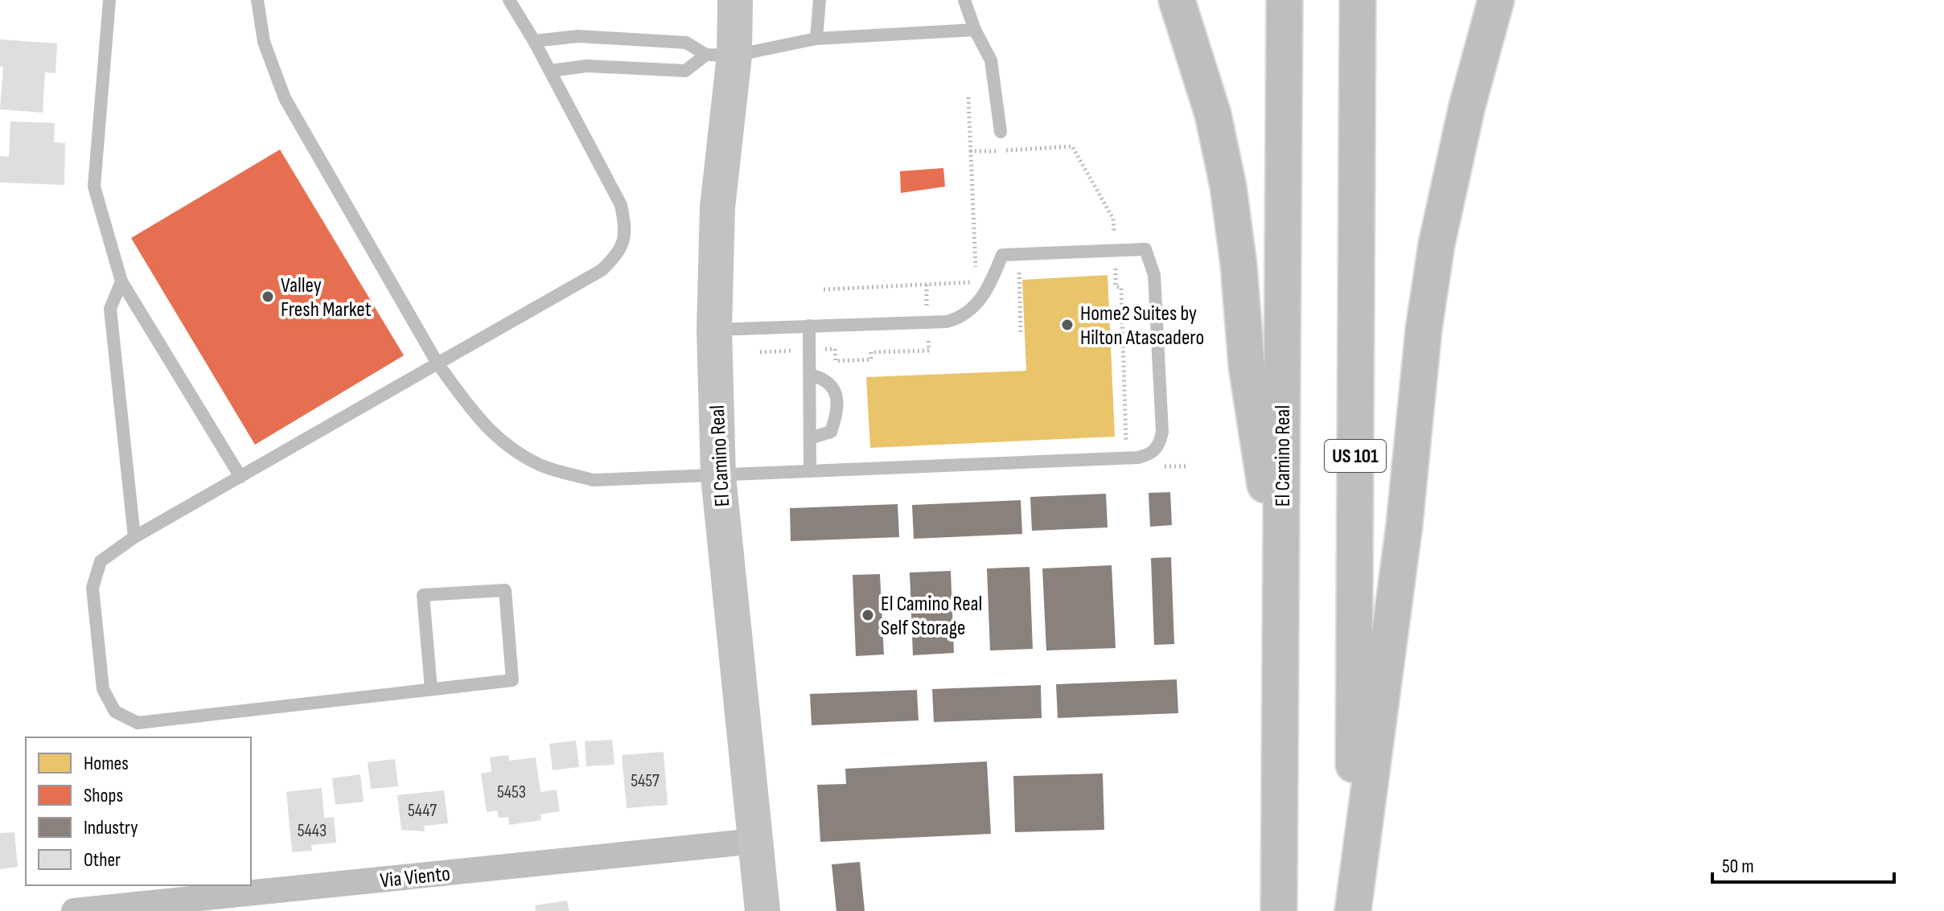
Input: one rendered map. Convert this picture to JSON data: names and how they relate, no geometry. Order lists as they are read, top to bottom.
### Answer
{
  "streets": {
    "highway": ["El Camino Real", "US 101"],
    "street": ["Via Viento"]
  },
  "crossings": [
    ["El Camino Real", "Via Viento"]
  ],
  "places": ["Valley Fresh Market", "Home2 Suites by Hilton Atascadero", "El Camino Real Self Storage"],
  "house_numbers": [
    "5457",
    "5453",
    "5447",
    "5443"
  ],
  "legend": [
    "Homes",
    "Shops",
    "Industry",
    "Other"
  ],
  "scale_bar": "50 m"
}
